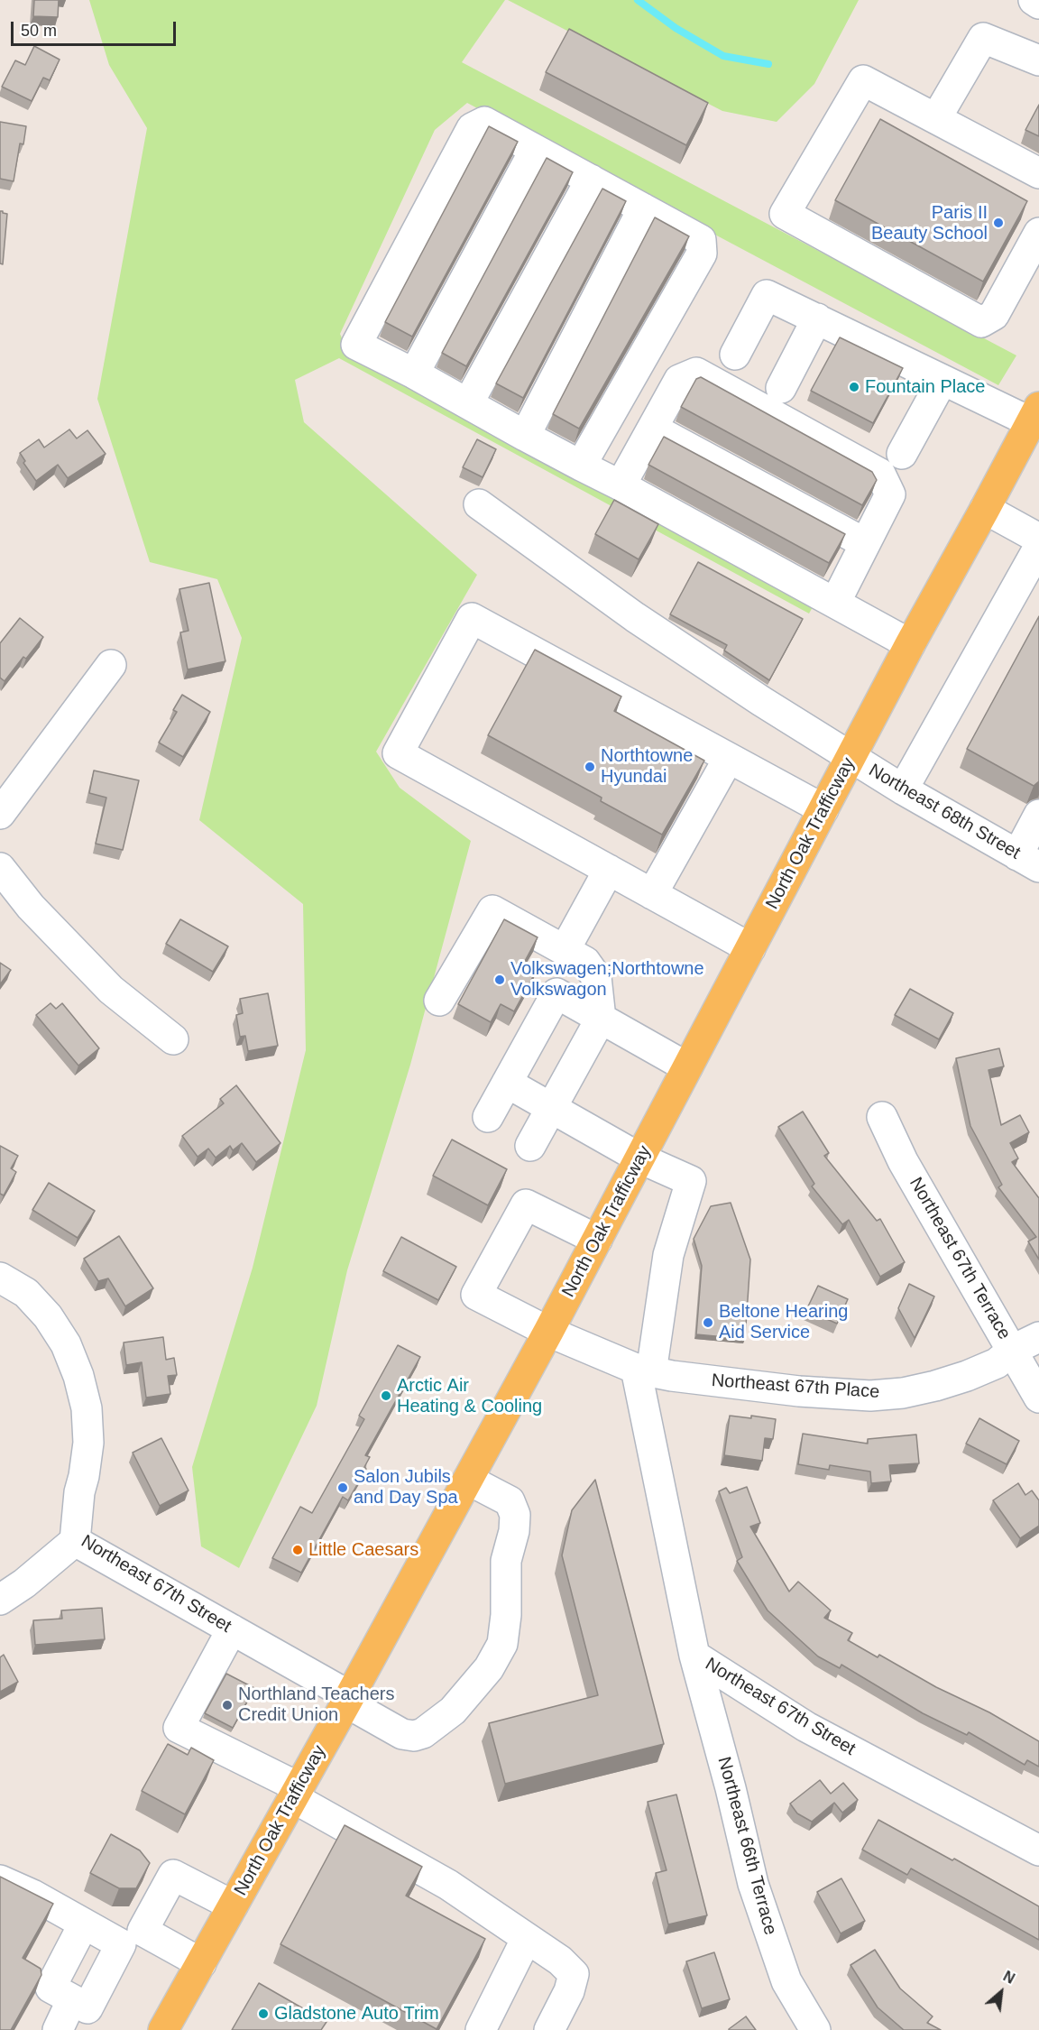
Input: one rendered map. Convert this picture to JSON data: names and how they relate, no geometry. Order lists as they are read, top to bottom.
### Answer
{
  "streets": {
    "main road": ["North Oak Trafficway"],
    "street": [
      "Northeast 68th Street",
      "Northeast 67th Terrace",
      "Northeast 67th Place",
      "Northeast 67th Street",
      "Northeast 66th Terrace"
    ]
  },
  "crossings": [
    ["Northeast 68th Street", "North Oak Trafficway"],
    ["North Oak Trafficway", "Northeast 67th Place"],
    ["North Oak Trafficway", "Northeast 67th Street"],
    ["Northeast 67th Terrace", "Northeast 67th Place"],
    ["Northeast 67th Place", "Northeast 67th Street"],
    ["Northeast 67th Street", "Northeast 66th Terrace"]
  ],
  "places": [
    "Paris II Beauty School",
    "Fountain Place",
    "Northtowne Hyundai",
    "Volkswagen;Northtowne Volkswagon",
    "Beltone Hearing Aid Service",
    "Arctic Air Heating & Cooling",
    "Salon Jubils and Day Spa",
    "Little Caesars",
    "Northland Teachers Credit Union",
    "Gladstone Auto Trim"
  ],
  "scale_bar": "50 m",
  "north": "top right"
}
